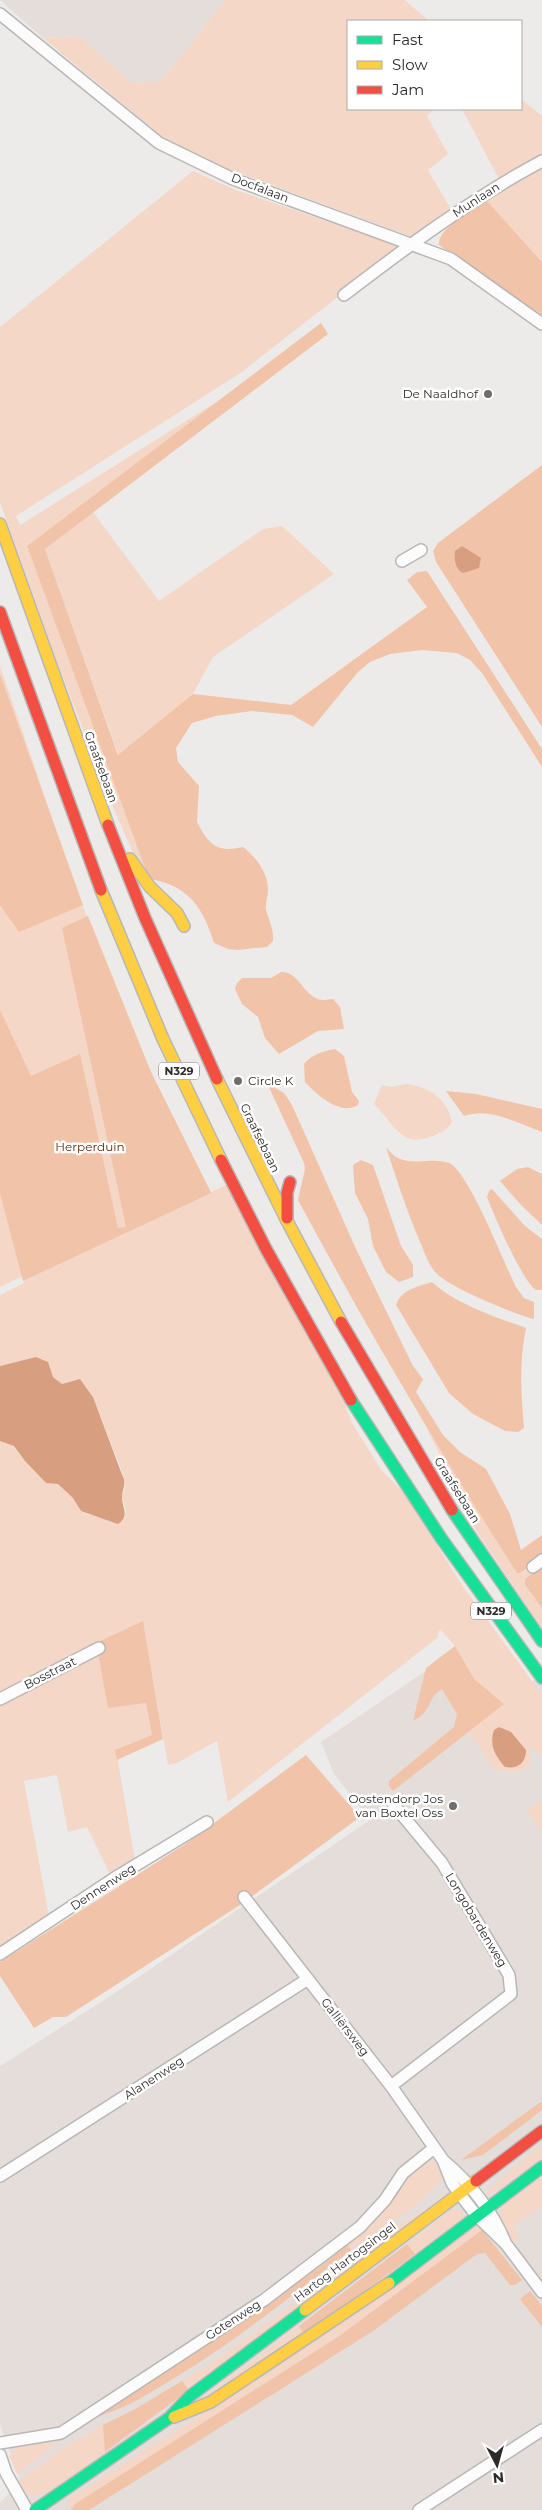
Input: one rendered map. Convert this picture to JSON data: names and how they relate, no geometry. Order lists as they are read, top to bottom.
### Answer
{
  "streets": {
    "main road": ["Graafsebaan", "N329", "Hartog Hartogsingel"],
    "street": [
      "Docfalaan",
      "Munlaan",
      "Bosstraat",
      "Dennenweg",
      "Longobardenweg",
      "Galliërsweg",
      "Alanenweg",
      "Gotenweg"
    ]
  },
  "crossings": [
    ["Docfalaan", "Munlaan"],
    ["Graafsebaan", "N329"],
    ["Longobardenweg", "Galliërsweg"],
    ["Galliërsweg", "Alanenweg"],
    ["Galliërsweg", "Hartog Hartogsingel"],
    ["Galliërsweg", "Gotenweg"]
  ],
  "parks": ["Herperduin"],
  "places": ["De Naaldhof", "Circle K", "Oostendorp Jos van Boxtel Oss"],
  "legend": ["Fast", "Slow", "Jam"],
  "north": "bottom"
}
